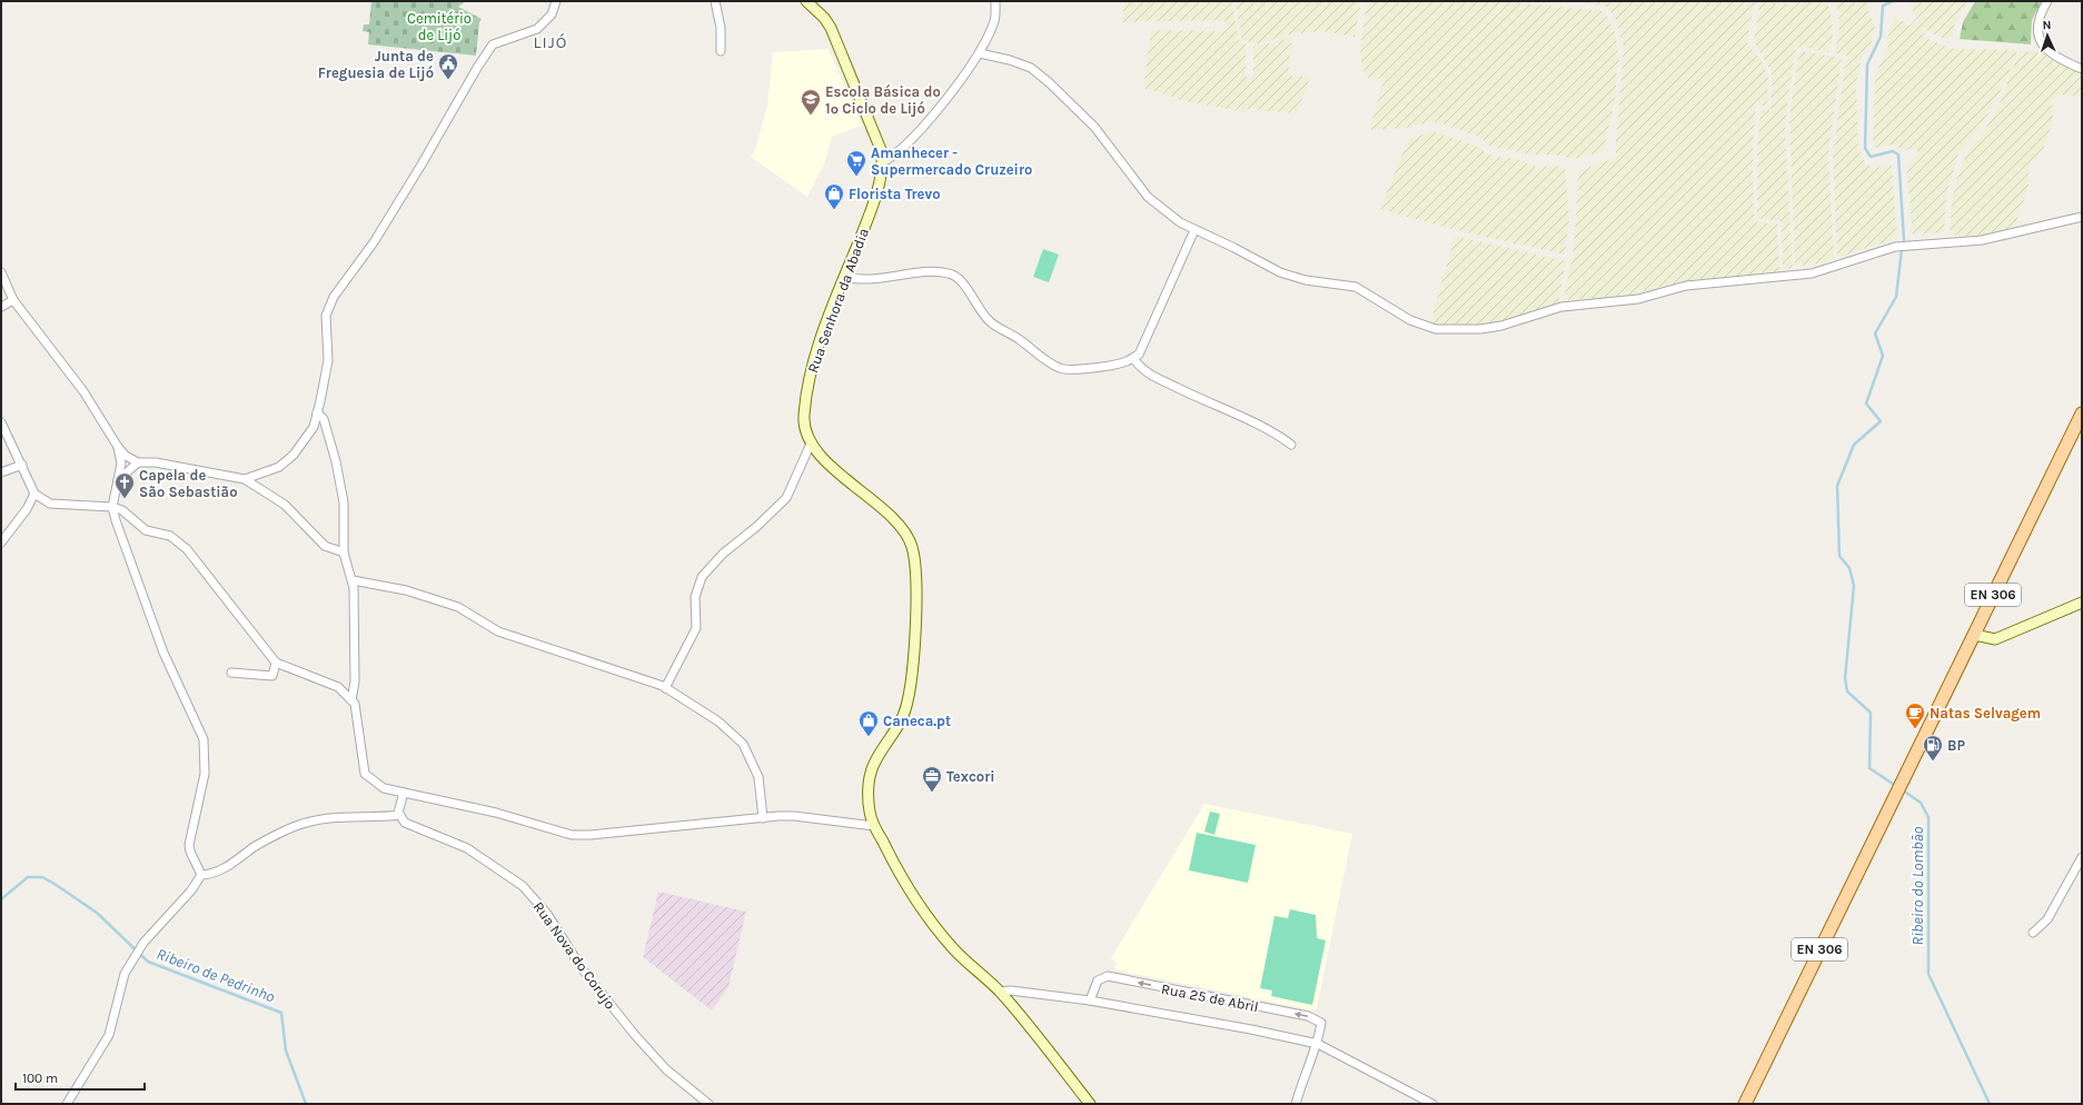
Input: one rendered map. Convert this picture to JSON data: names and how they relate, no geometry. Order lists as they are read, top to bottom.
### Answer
{
  "streets": {
    "main road": ["Rua Senhora da Abadia", "EN 306"],
    "street": ["Rua Nova do Corujo", "Rua 25 de Abril"]
  },
  "crossings": [
    ["Rua Senhora da Abadia", "Rua 25 de Abril"]
  ],
  "districts": ["LIJÓ"],
  "water": ["Ribeiro do Lombão", "Ribeiro de Pedrinho"],
  "parks": ["Cemitério de Lijó"],
  "places": {
    "public building": ["Junta de Freguesia de Lijó"],
    "school or university": ["Escola Básica do 1º Ciclo de Lijó"],
    "supermarket": ["Amanhecer - Supermercado Cruzeiro"],
    "shop": ["Florista Trevo", "Caneca.pt"],
    "church": ["Capela de São Sebastião"],
    "cafe": ["Natas Selvagem"],
    "fuel station": ["BP"],
    "office": ["Texcori"]
  },
  "scale_bar": "100 m",
  "north": "top"
}
